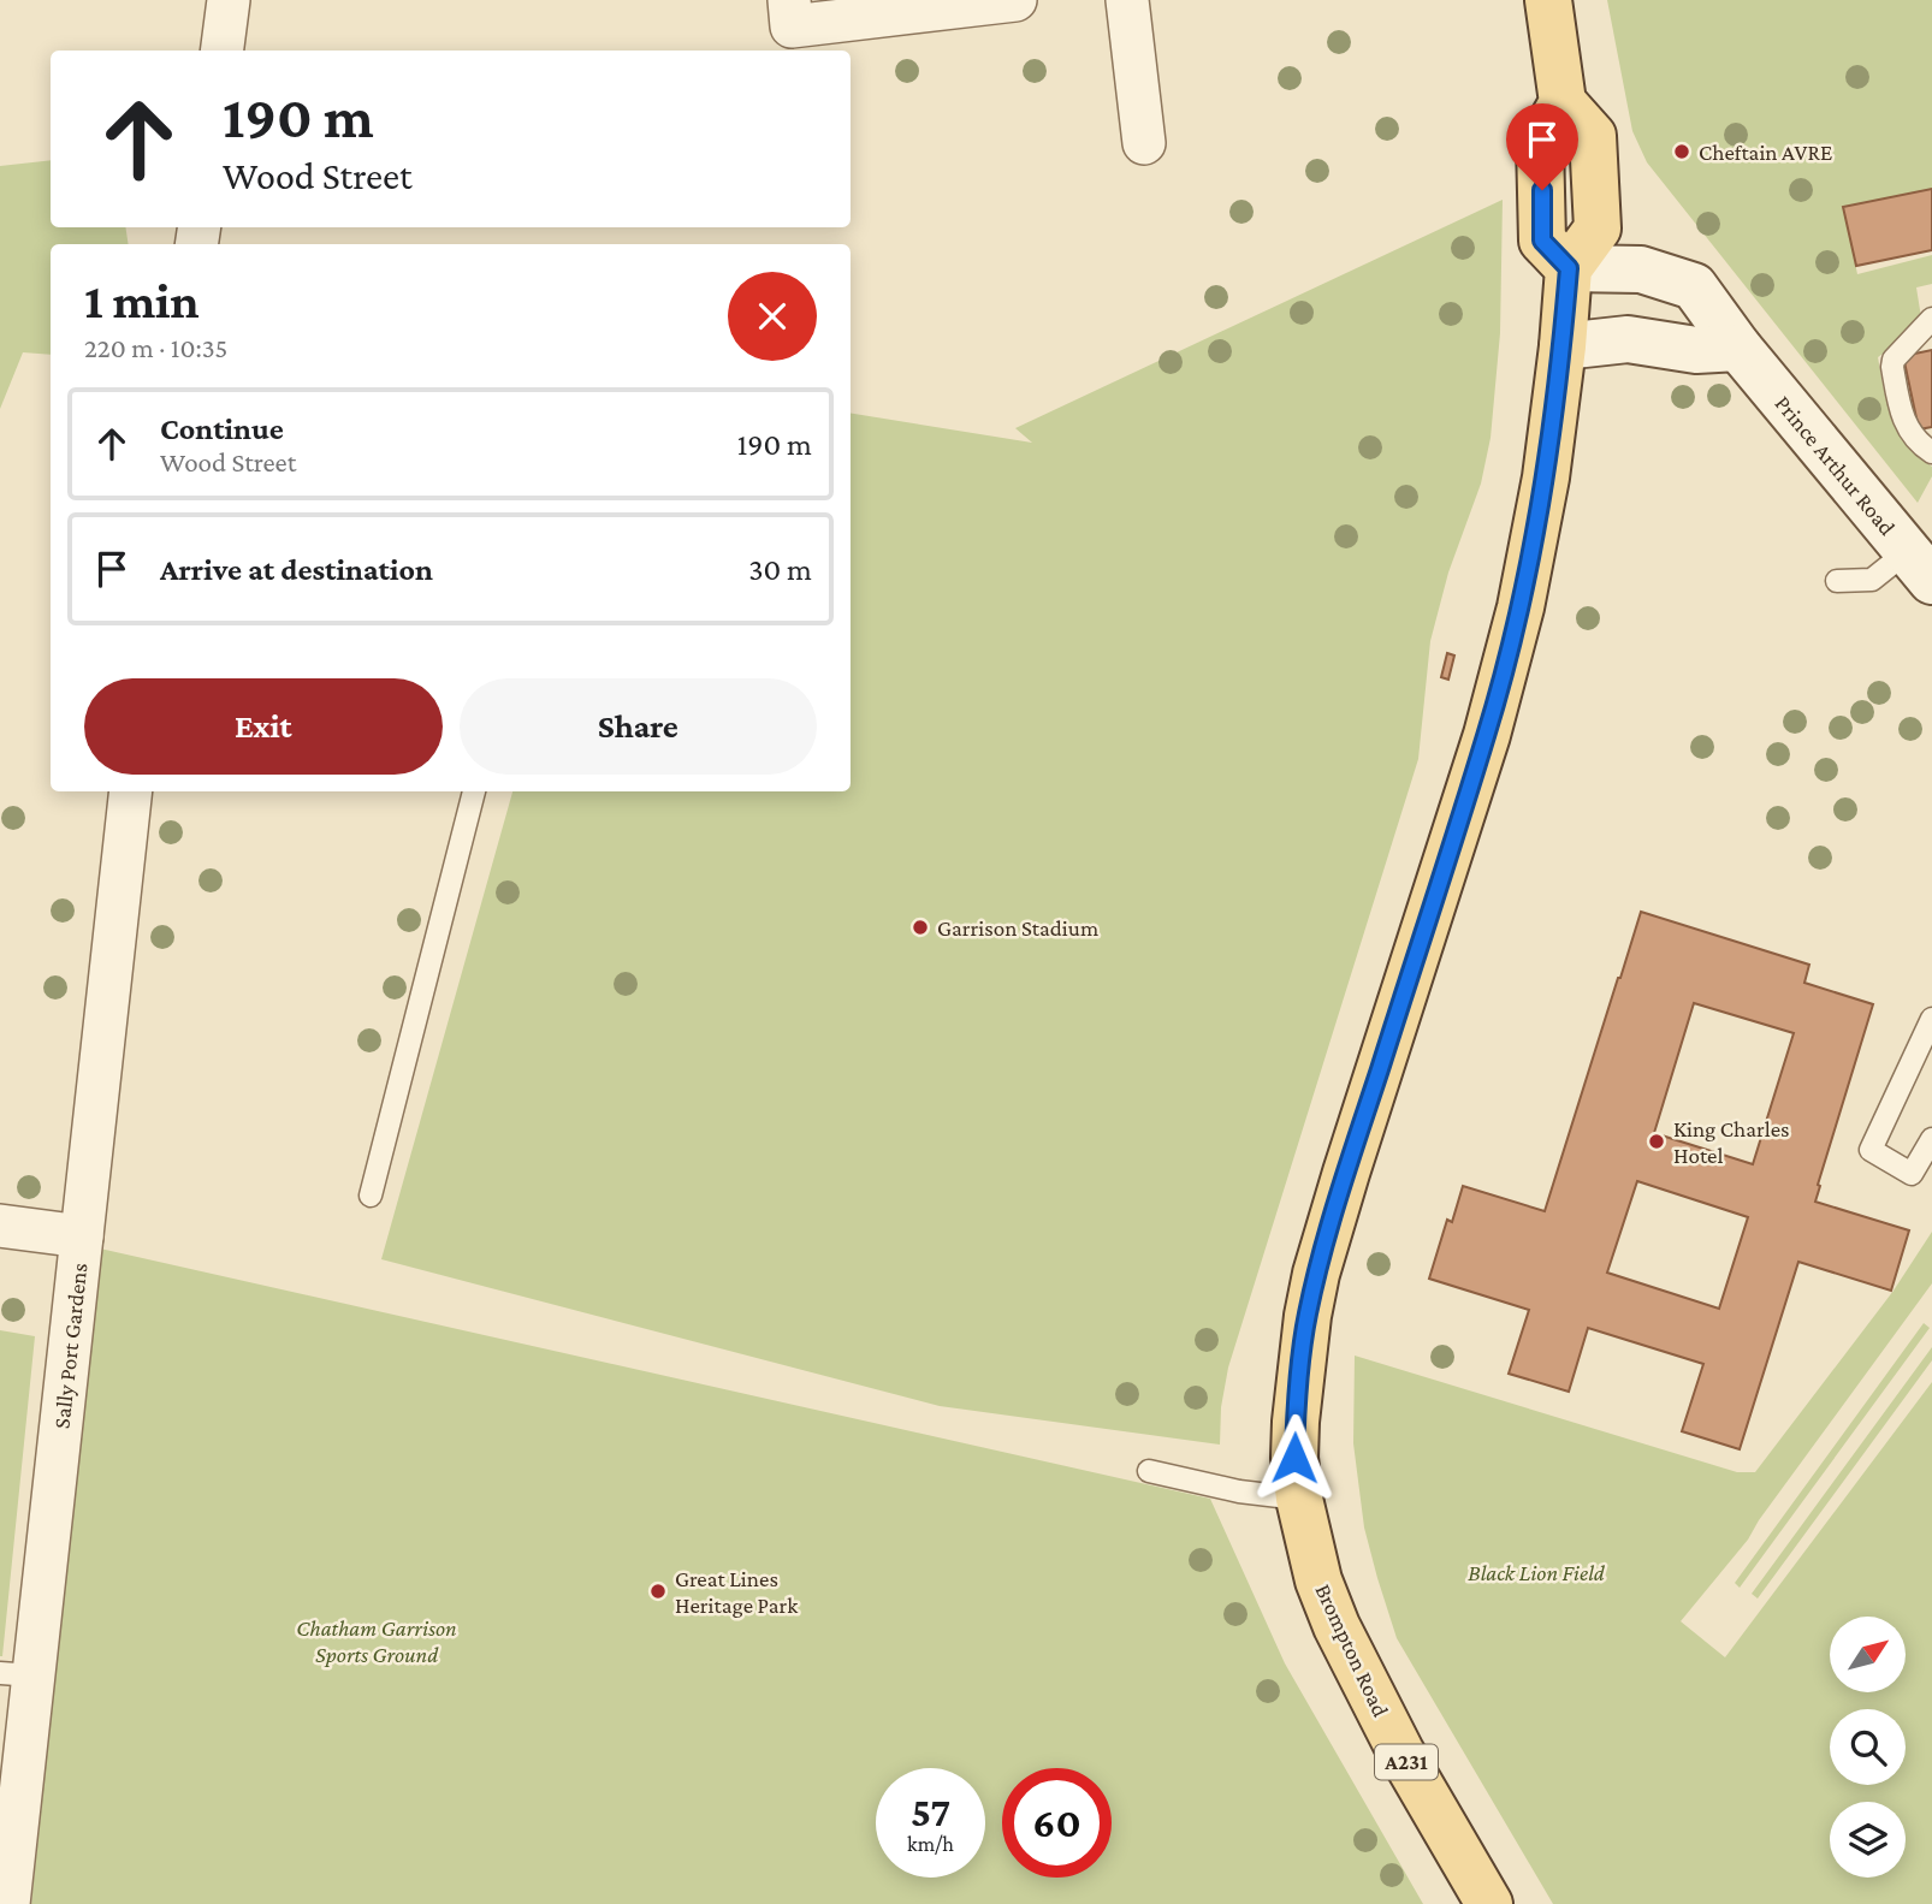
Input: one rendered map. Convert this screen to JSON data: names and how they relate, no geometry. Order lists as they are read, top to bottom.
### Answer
{
  "streets": {
    "main road": ["Prince Arthur Road", "Brompton Road", "A231"],
    "street": ["Sally Port Gardens"]
  },
  "crossings": [
    ["Prince Arthur Road", "A231"],
    ["Brompton Road", "A231"]
  ],
  "parks": ["Black Lion Field", "Chatham Garrison Sports Ground"],
  "places": [
    "Cheftain AVRE",
    "Garrison Stadium",
    "King Charles Hotel",
    "Great Lines Heritage Park"
  ],
  "north": "top right",
  "page": {
    "turn": ["190 m", "Wood Street"],
    "heading": ["1 min", "220 m · 10:35"],
    "list": [
      {
        "name": "Continue",
        "note": "Wood Street",
        "value": "190 m"
      },
      {
        "name": "Arrive at destination",
        "value": "30 m"
      }
    ],
    "buttons": ["Exit", "Share"],
    "speed": "57 km/h",
    "limit": "60"
  }
}
